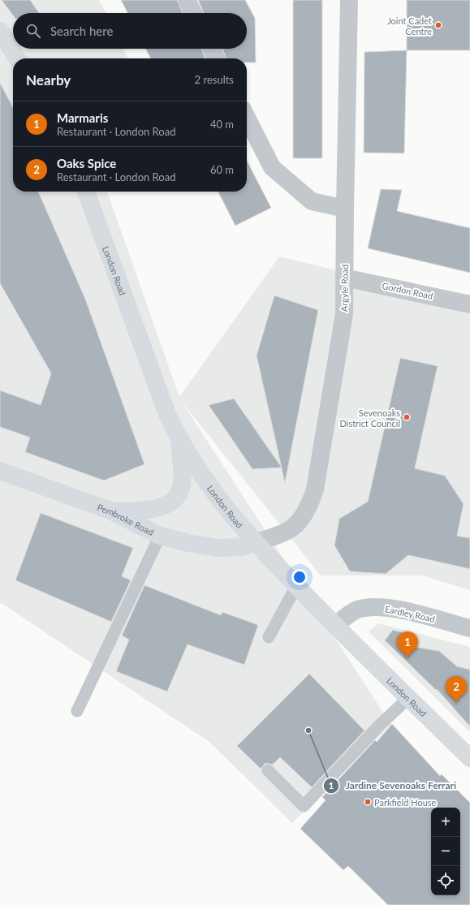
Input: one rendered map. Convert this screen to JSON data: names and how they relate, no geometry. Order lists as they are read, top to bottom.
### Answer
{
  "streets": {
    "main road": ["London Road", "Pembroke Road"],
    "street": ["Argyle Road", "Gordon Road", "Eardley Road"]
  },
  "crossings": [
    ["London Road", "Argyle Road"],
    ["London Road", "Pembroke Road"],
    ["London Road", "Eardley Road"],
    ["Argyle Road", "Gordon Road"],
    ["Argyle Road", "Pembroke Road"]
  ],
  "places": [
    "Joint Cadet Centre",
    "Sevenoaks District Council",
    "Jardine Sevenoaks Ferrari",
    "Parkfield House"
  ],
  "page": {
    "search": "Search here",
    "heading": ["Nearby", "2 results"],
    "list": [
      {
        "mark": "1",
        "name": "Marmaris",
        "note": "Restaurant · London Road",
        "value": "40 m"
      },
      {
        "mark": "2",
        "name": "Oaks Spice",
        "note": "Restaurant · London Road",
        "value": "60 m"
      }
    ],
    "pins": ["1", "2"],
    "map_buttons": ["+", "−"]
  }
}
